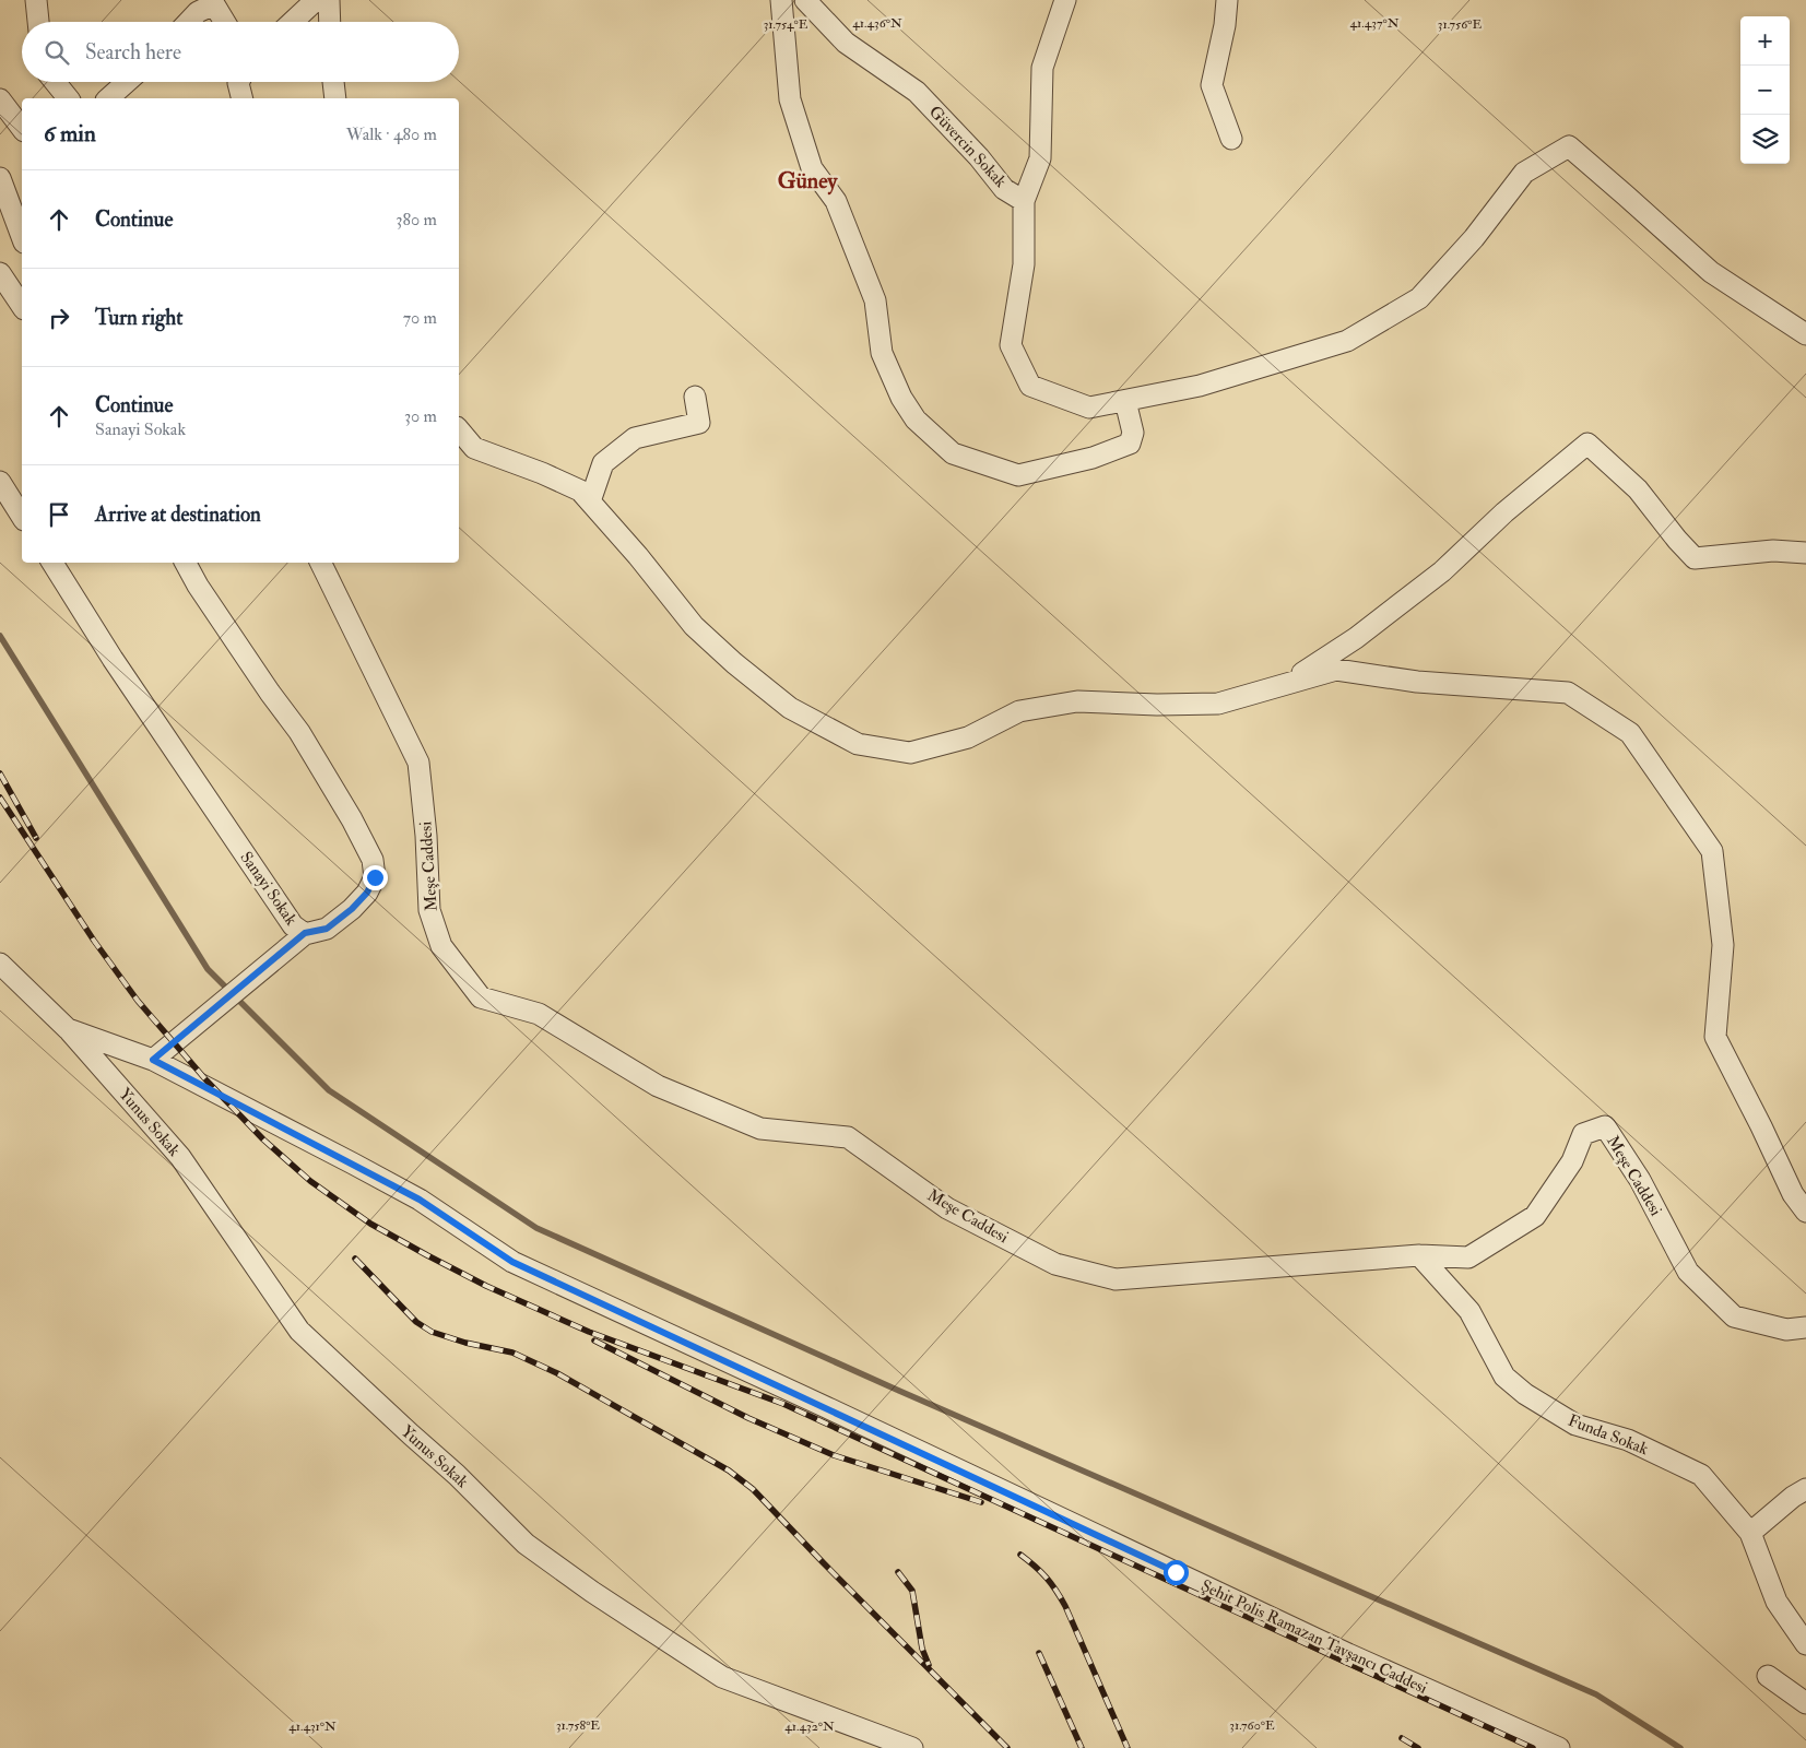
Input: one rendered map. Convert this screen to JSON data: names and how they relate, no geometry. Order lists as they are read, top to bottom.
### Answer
{
  "streets": {
    "street": [
      "Güvercin Sokak",
      "Meşe Caddesi",
      "Sanayi Sokak",
      "Yunus Sokak",
      "Funda Sokak",
      "Şehit Polis Ramazan Tavşancı Caddesi"
    ]
  },
  "crossings": [
    ["Meşe Caddesi", "Funda Sokak"],
    ["Yunus Sokak", "Şehit Polis Ramazan Tavşancı Caddesi"]
  ],
  "districts": ["Güney"],
  "page": {
    "map_buttons": ["+", "−"],
    "search": "Search here",
    "heading": ["6 min", "Walk · 480 m"],
    "list": [
      ["Continue", "380 m"],
      ["Turn right", "70 m"],
      ["Continue", "Sanayi Sokak", "30 m"],
      "Arrive at destination"
    ]
  },
  "coordinates": [
    "41.436°N",
    "41.437°N",
    "31.754°E",
    "31.756°E",
    "31.758°E",
    "31.760°E",
    "41.431°N",
    "41.432°N"
  ]
}
